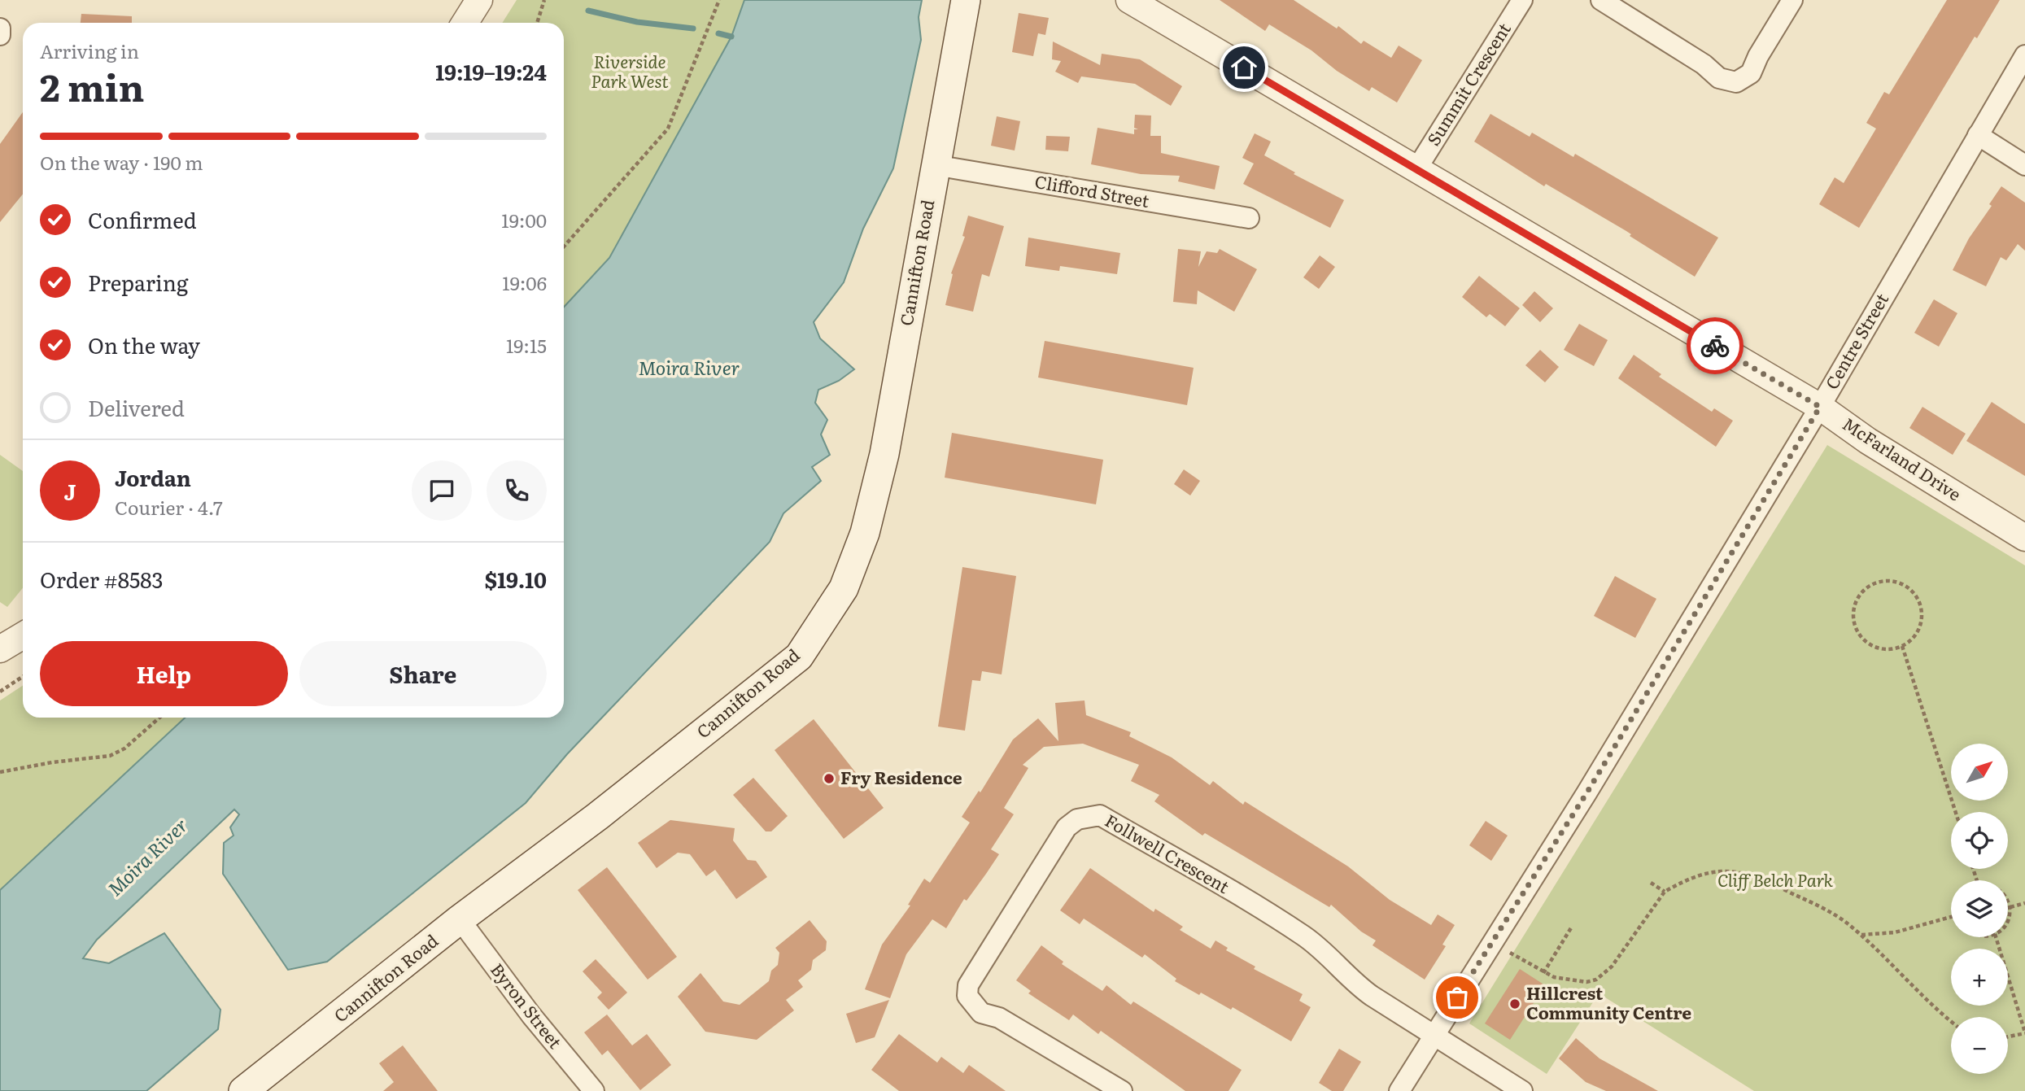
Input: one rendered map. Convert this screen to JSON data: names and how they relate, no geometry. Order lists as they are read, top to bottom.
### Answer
{
  "streets": {
    "main road": ["Cannifton Road"],
    "street": [
      "Summit Crescent",
      "Clifford Street",
      "Centre Street",
      "McFarland Drive",
      "Follwell Crescent",
      "Byron Street"
    ]
  },
  "crossings": [
    ["Summit Crescent", "McFarland Drive"],
    ["Clifford Street", "Cannifton Road"],
    ["Cannifton Road", "Byron Street"],
    ["Centre Street", "McFarland Drive"],
    ["Centre Street", "Follwell Crescent"]
  ],
  "water": ["Moira River"],
  "parks": ["Riverside Park West", "Cliff Belch Park"],
  "places": ["Fry Residence", "Hillcrest Community Centre"],
  "north": "top right",
  "page": {
    "heading": ["2 min", "Arriving in", "19:19–19:24"],
    "panel": [
      "Jordan",
      "Courier · 4.7",
      "Order #8583",
      "$19.10"
    ],
    "bar": "On the way · 190 m",
    "list": [
      ["Confirmed", "19:00"],
      ["Preparing", "19:06"],
      ["On the way", "19:15"],
      "Delivered"
    ],
    "round": "J",
    "buttons": ["Help", "Share"],
    "map_buttons": ["+", "−"]
  }
}
